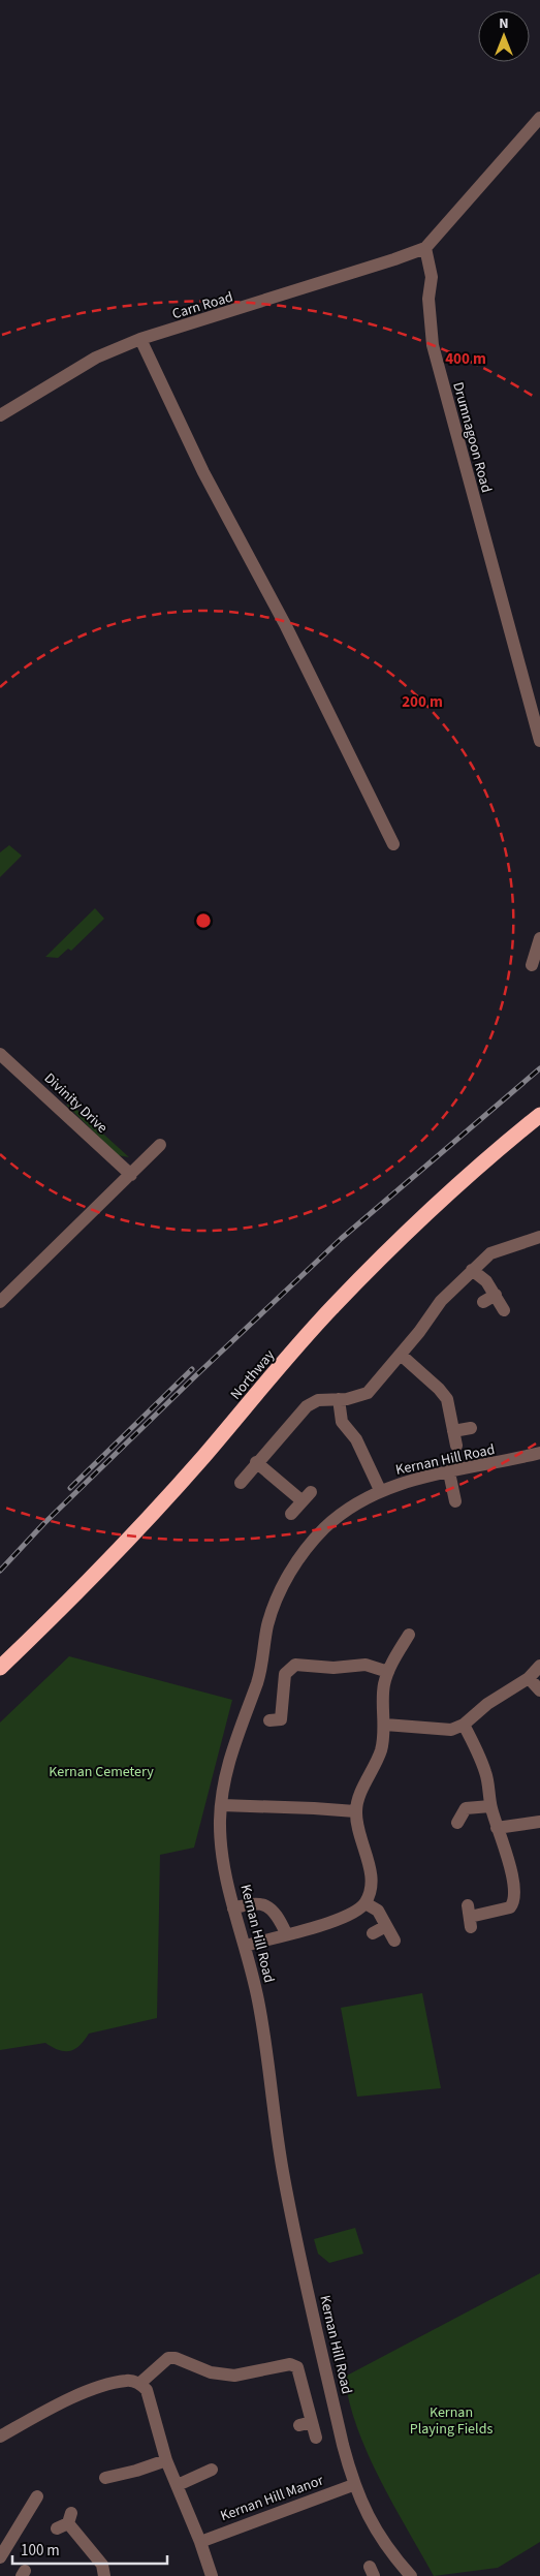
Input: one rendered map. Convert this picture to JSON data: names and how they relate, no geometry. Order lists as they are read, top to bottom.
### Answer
{
  "streets": {
    "highway": ["Northway"],
    "street": [
      "Carn Road",
      "Drumnagoon Road",
      "Divinity Drive",
      "Kernan Hill Road",
      "Kernan Hill Manor"
    ]
  },
  "crossings": [
    ["Carn Road", "Drumnagoon Road"],
    ["Kernan Hill Road", "Kernan Hill Manor"]
  ],
  "parks": ["Kernan Cemetery", "Kernan Playing Fields"],
  "scale_bar": "100 m",
  "north": "top",
  "rings": ["400 m", "200 m"]
}
